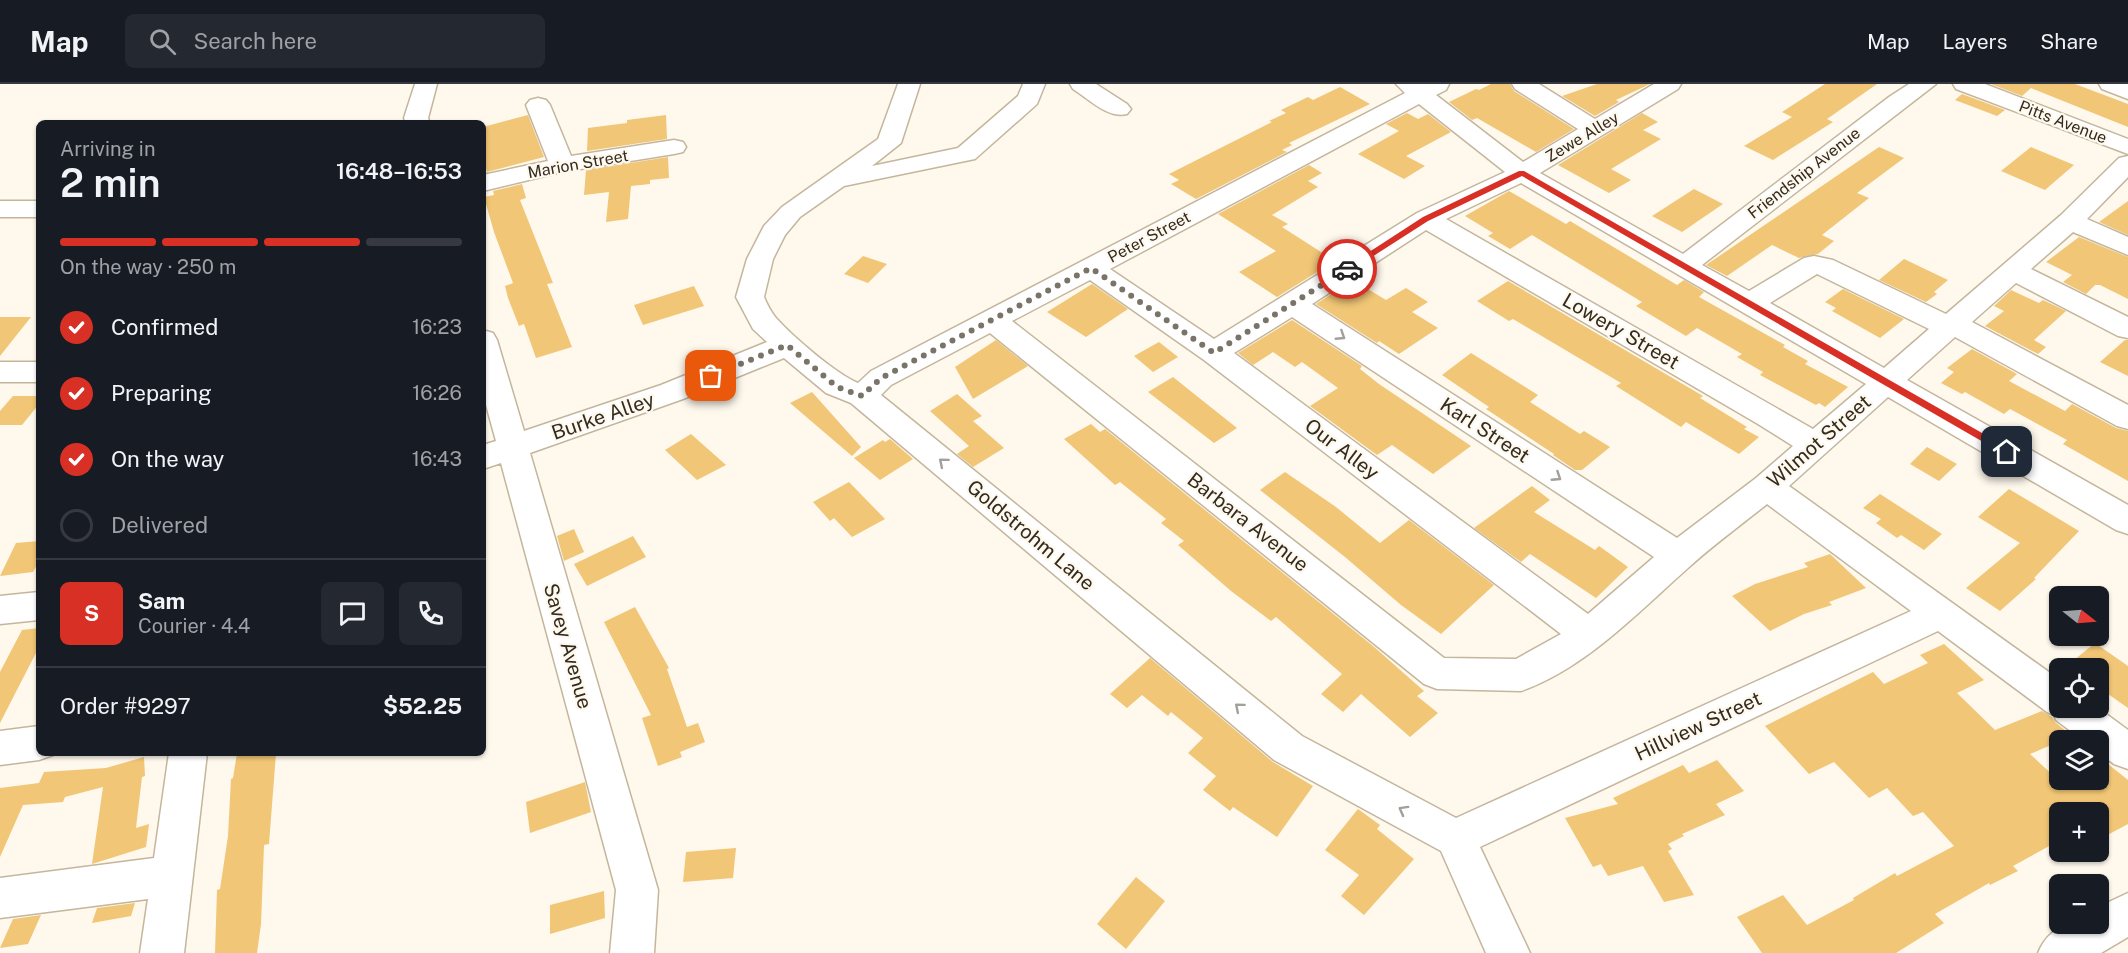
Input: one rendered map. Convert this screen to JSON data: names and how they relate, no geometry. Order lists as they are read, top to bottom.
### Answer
{
  "streets": {
    "street": [
      "Pitts Avenue",
      "Zewe Alley",
      "Marion Street",
      "Friendship Avenue",
      "Peter Street",
      "Lowery Street",
      "Burke Alley",
      "Karl Street",
      "Wilmot Street",
      "Our Alley",
      "Barbara Avenue",
      "Goldstrohm Lane",
      "Savey Avenue",
      "Hillview Street"
    ]
  },
  "crossings": [
    ["Pitts Avenue", "Wilmot Street"],
    ["Zewe Alley", "Lowery Street"],
    ["Zewe Alley", "Karl Street"],
    ["Zewe Alley", "Our Alley"],
    ["Peter Street", "Our Alley"],
    ["Peter Street", "Barbara Avenue"],
    ["Peter Street", "Goldstrohm Lane"],
    ["Lowery Street", "Wilmot Street"],
    ["Burke Alley", "Goldstrohm Lane"],
    ["Burke Alley", "Savey Avenue"],
    ["Karl Street", "Wilmot Street"],
    ["Wilmot Street", "Our Alley"],
    ["Wilmot Street", "Barbara Avenue"],
    ["Goldstrohm Lane", "Hillview Street"]
  ],
  "one_way": ["Goldstrohm Lane"],
  "north": "right",
  "page": {
    "header": "Map",
    "search": "Search here",
    "nav": ["Map", "Layers", "Share"],
    "heading": ["2 min", "Arriving in", "16:48–16:53"],
    "panel": [
      "Sam",
      "Courier · 4.4",
      "Order #9297",
      "$52.25"
    ],
    "bar": "On the way · 250 m",
    "list": [
      ["Confirmed", "16:23"],
      ["Preparing", "16:26"],
      ["On the way", "16:43"],
      "Delivered"
    ],
    "round": "S",
    "map_buttons": ["+", "−"]
  }
}
